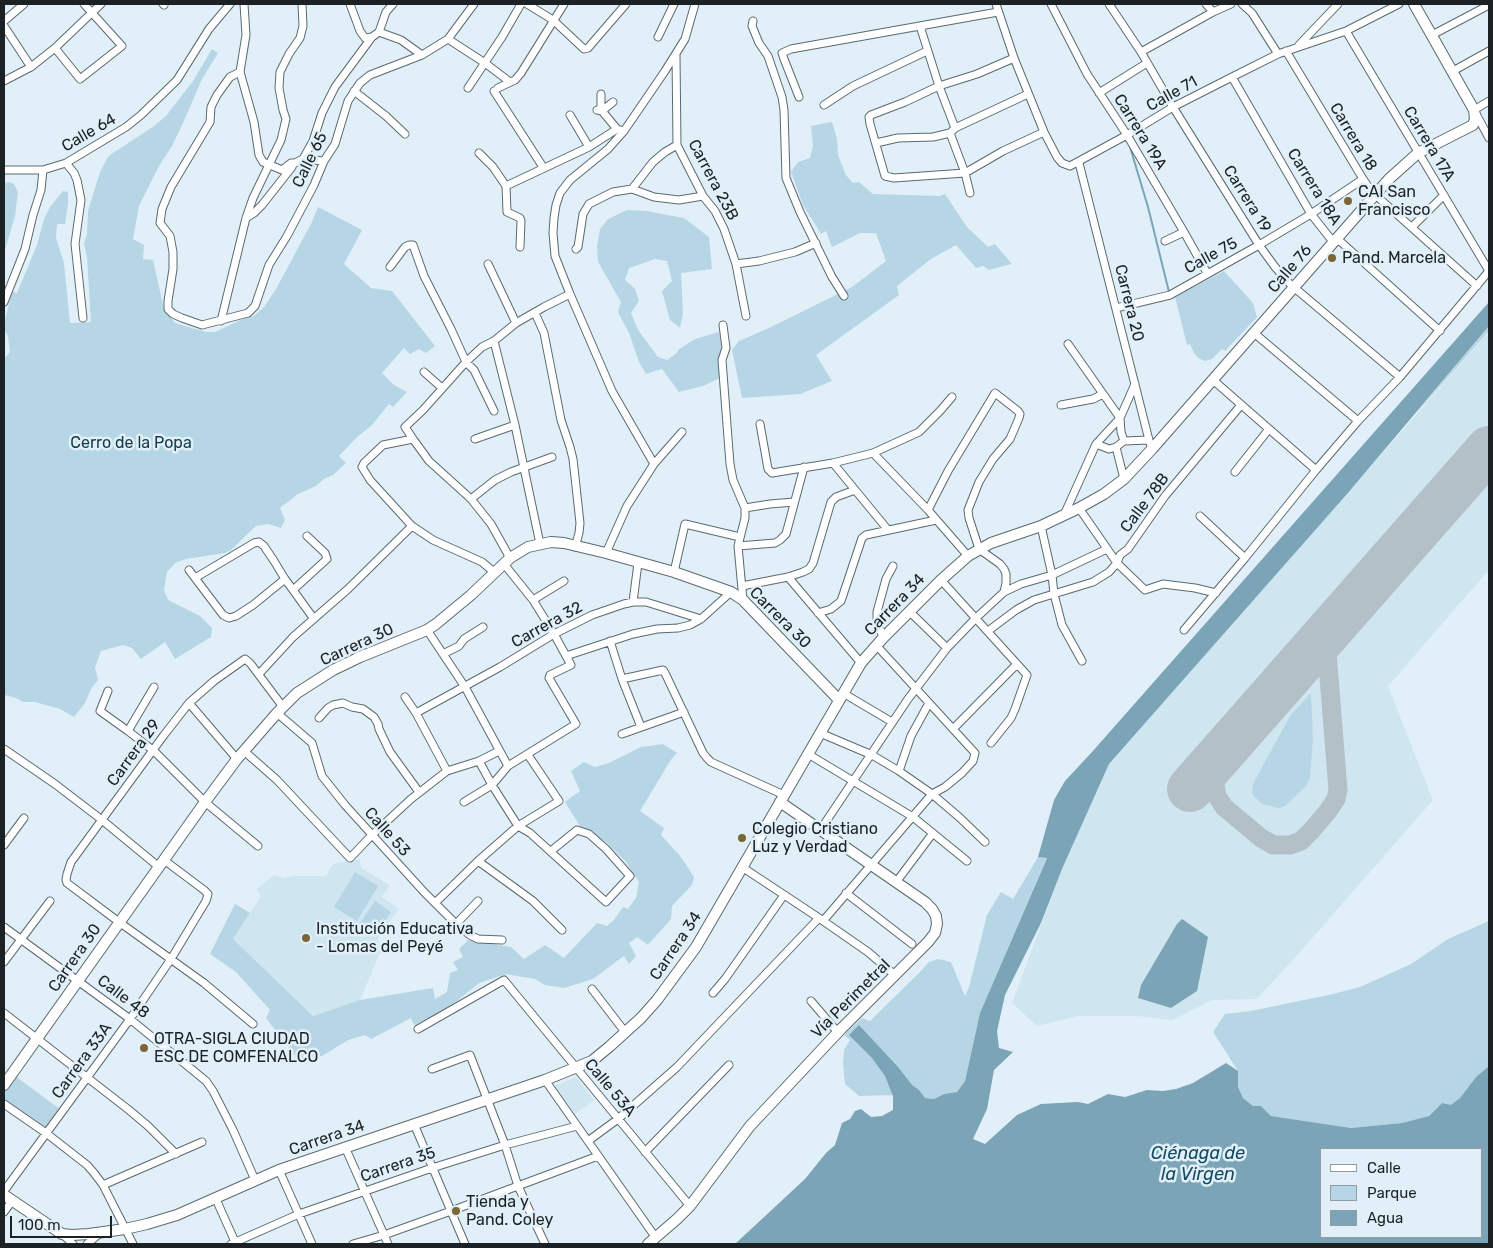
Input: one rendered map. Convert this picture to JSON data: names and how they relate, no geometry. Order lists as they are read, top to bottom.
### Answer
{
  "streets": {
    "main road": [
      "Calle 76",
      "Carrera 34",
      "Carrera 30",
      "Vía Perimetral"
    ],
    "street": [
      "Calle 71",
      "Carrera 19A",
      "Calle 64",
      "Carrera 18",
      "Carrera 17A",
      "Calle 65",
      "Carrera 23B",
      "Carrera 18A",
      "Carrera 19",
      "Calle 75",
      "Carrera 20",
      "Calle 78B",
      "Carrera 32",
      "Carrera 29",
      "Calle 53",
      "Calle 48",
      "Carrera 33A",
      "Calle 53A",
      "Carrera 35"
    ]
  },
  "crossings": [
    ["Calle 71", "Carrera 19A"],
    ["Calle 71", "Carrera 18"],
    ["Calle 71", "Carrera 17A"],
    ["Calle 71", "Carrera 18A"],
    ["Calle 71", "Carrera 19"],
    ["Calle 71", "Carrera 20"],
    ["Carrera 19A", "Calle 75"],
    ["Carrera 18", "Calle 75"],
    ["Carrera 18", "Calle 76"],
    ["Carrera 17A", "Calle 76"],
    ["Carrera 18A", "Calle 75"],
    ["Carrera 18A", "Calle 76"],
    ["Carrera 19", "Calle 75"],
    ["Carrera 19", "Calle 76"],
    ["Calle 75", "Carrera 20"],
    ["Calle 76", "Carrera 20"],
    ["Calle 76", "Carrera 34"],
    ["Carrera 34", "Carrera 30"],
    ["Carrera 34", "Calle 48"],
    ["Carrera 34", "Vía Perimetral"],
    ["Carrera 34", "Calle 53A"],
    ["Carrera 30", "Carrera 29"],
    ["Carrera 30", "Calle 53"],
    ["Carrera 30", "Calle 48"],
    ["Carrera 30", "Carrera 33A"],
    ["Carrera 29", "Calle 53"],
    ["Calle 48", "Carrera 33A"],
    ["Vía Perimetral", "Calle 53A"]
  ],
  "water": ["Ciénaga de la Virgen"],
  "parks": ["Cerro de la Popa"],
  "places": [
    "CAI San Francisco",
    "Pand. Marcela",
    "Colegio Cristiano Luz y Verdad",
    "Institución Educativa - Lomas del Peyé",
    "OTRA-SIGLA CIUDAD ESC DE COMFENALCO",
    "Tienda y Pand. Coley"
  ],
  "legend": ["Calle", "Parque", "Agua"],
  "scale_bar": "100 m"
}
